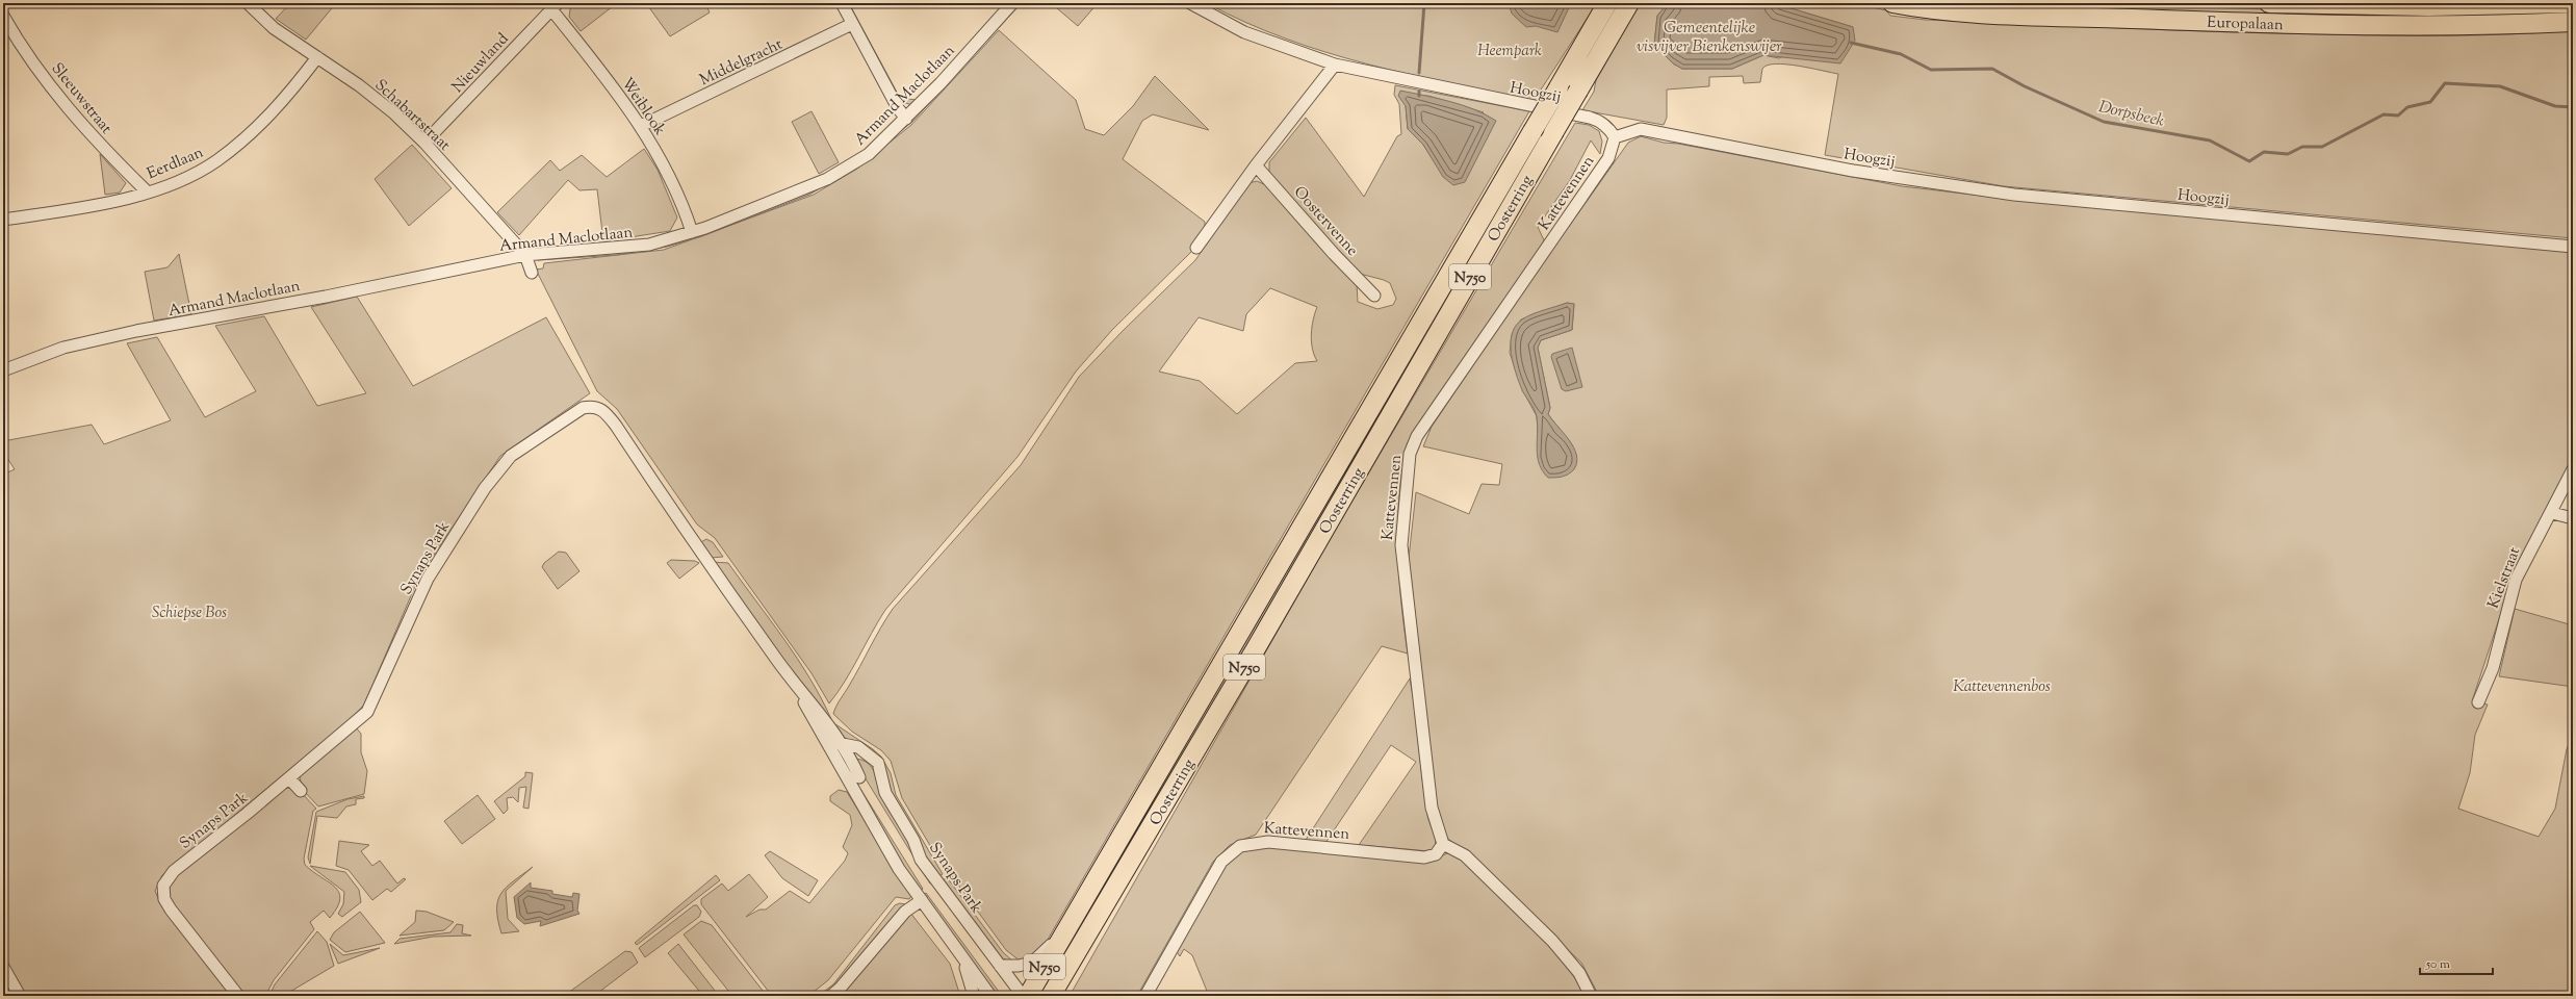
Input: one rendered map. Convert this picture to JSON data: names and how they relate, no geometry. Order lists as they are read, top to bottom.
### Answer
{
  "streets": {
    "highway": ["Europalaan", "Oosterring", "N750"],
    "street": [
      "Middelgracht",
      "Nieuwland",
      "Hoogzij",
      "Armand Maclotlaan",
      "Sleeuwstraat",
      "Weiblook",
      "Schabartstraat",
      "Eerdlaan",
      "Kattevennen",
      "Oostervenne",
      "Synaps Park",
      "Kielstraat"
    ]
  },
  "crossings": [
    ["Middelgracht", "Weiblook"],
    ["Nieuwland", "Weiblook"],
    ["Nieuwland", "Schabartstraat"],
    ["Hoogzij", "Kattevennen"],
    ["Armand Maclotlaan", "Weiblook"],
    ["Armand Maclotlaan", "Schabartstraat"],
    ["Sleeuwstraat", "Eerdlaan"],
    ["Schabartstraat", "Eerdlaan"],
    ["Oosterring", "Synaps Park"]
  ],
  "water": ["Gemeentelijke visvijver Bienkenswijer", "Dorpsbeek"],
  "parks": ["Heempark", "Schiepse Bos", "Kattevennenbos"],
  "scale_bar": "50 m"
}
